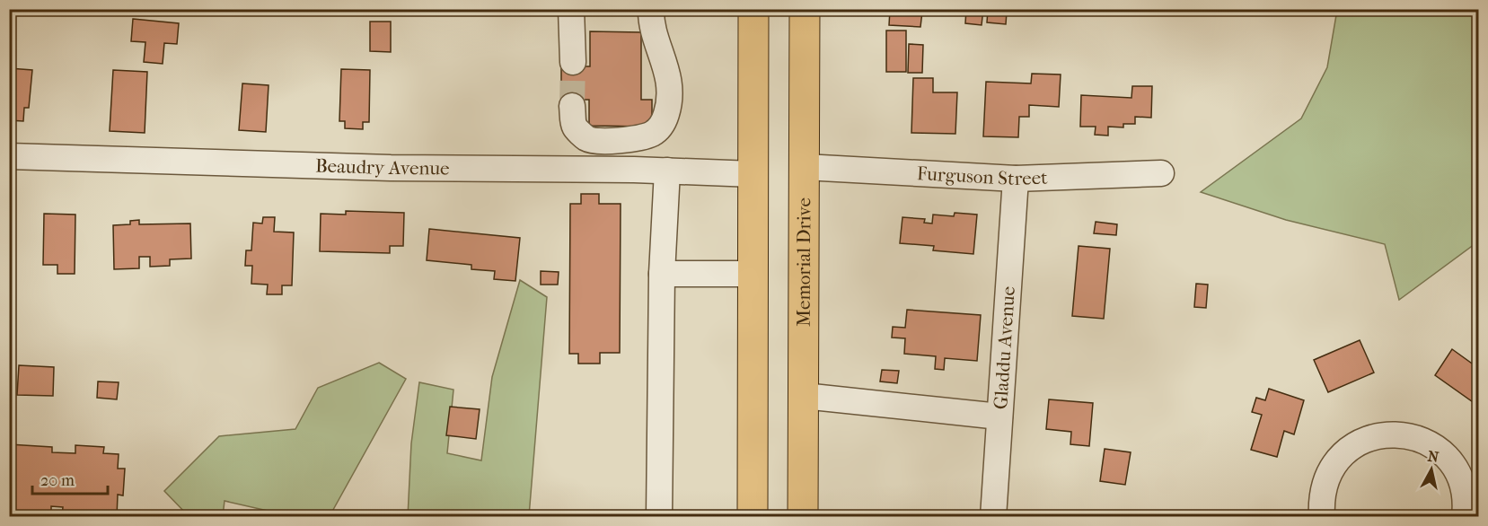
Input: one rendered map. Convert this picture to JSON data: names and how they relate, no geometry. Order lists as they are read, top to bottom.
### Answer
{
  "streets": {
    "main road": ["Memorial Drive"],
    "street": ["Beaudry Avenue", "Furguson Street", "Gladdu Avenue"]
  },
  "crossings": [
    ["Furguson Street", "Memorial Drive"],
    ["Furguson Street", "Gladdu Avenue"]
  ],
  "scale_bar": "20 m",
  "north": "top"
}
